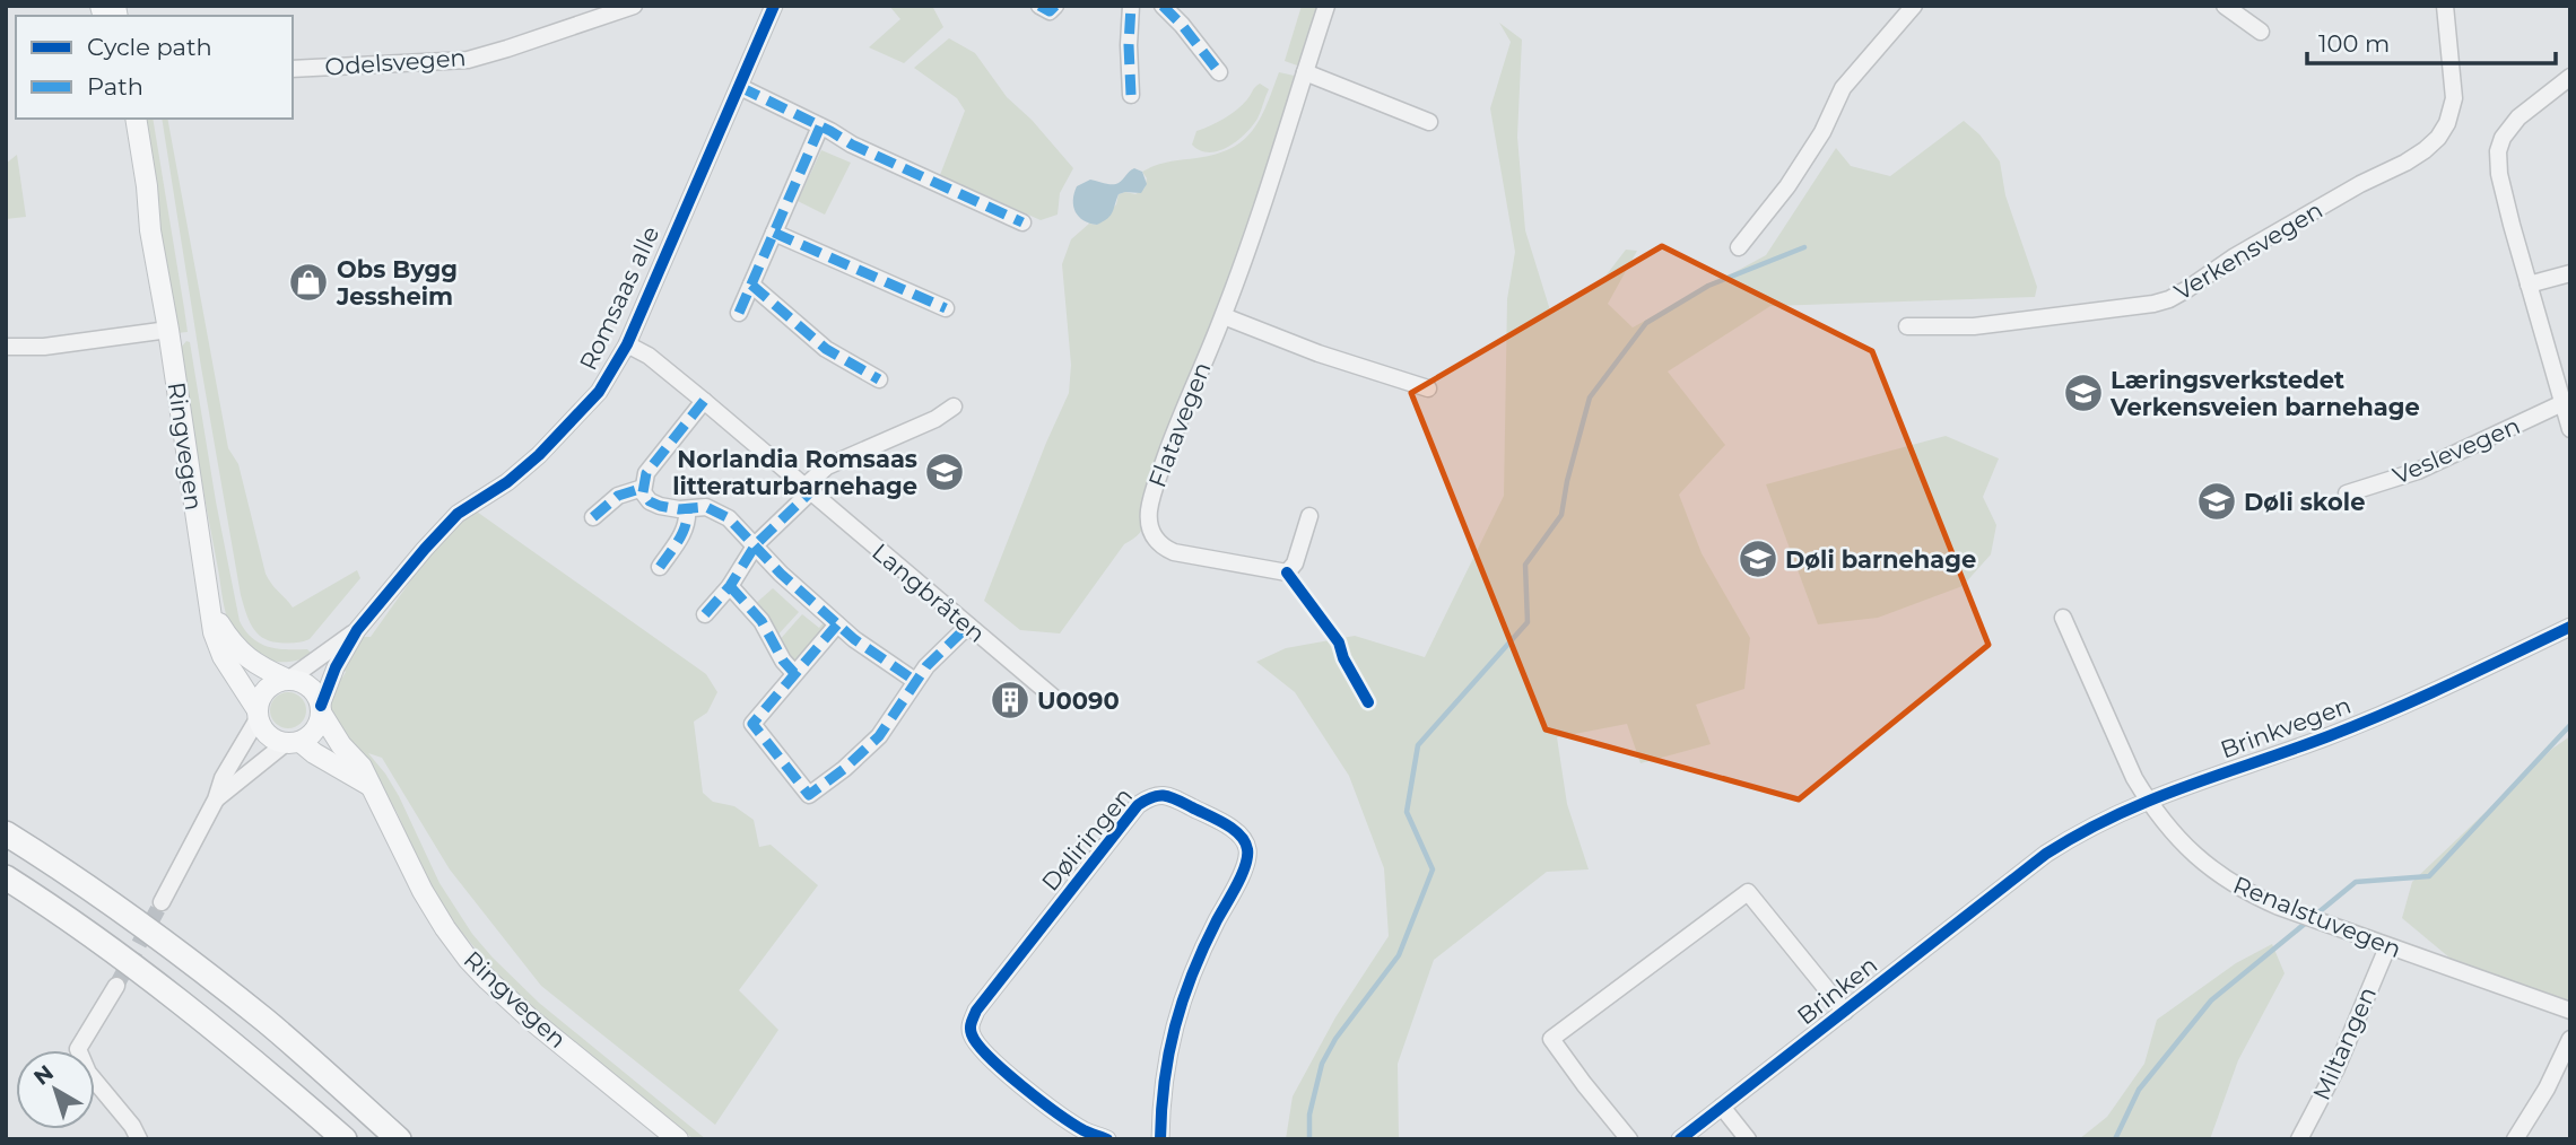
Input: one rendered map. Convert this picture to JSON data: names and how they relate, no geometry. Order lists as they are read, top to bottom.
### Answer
{
  "streets": {
    "main road": ["Ringvegen"],
    "street": [
      "Odelsvegen",
      "Verkensvegen",
      "Romsaas alle",
      "Flatavegen",
      "Veslevegen",
      "Langbråten",
      "Brinkvegen",
      "Døliringen",
      "Renalstuvegen",
      "Brinken",
      "Miltangen"
    ]
  },
  "crossings": [
    ["Romsaas alle", "Ringvegen"],
    ["Romsaas alle", "Langbråten"],
    ["Brinkvegen", "Renalstuvegen"],
    ["Brinkvegen", "Brinken"],
    ["Renalstuvegen", "Miltangen"]
  ],
  "places": {
    "shop": ["Obs Bygg Jessheim"],
    "school or university": [
      "Læringsverkstedet Verkensveien barnehage",
      "Norlandia Romsaas litteraturbarnehage",
      "Døli skole",
      "Døli barnehage"
    ],
    "building": ["U0090"]
  },
  "legend": ["Cycle path", "Path"],
  "scale_bar": "100 m",
  "north": "top left"
}
